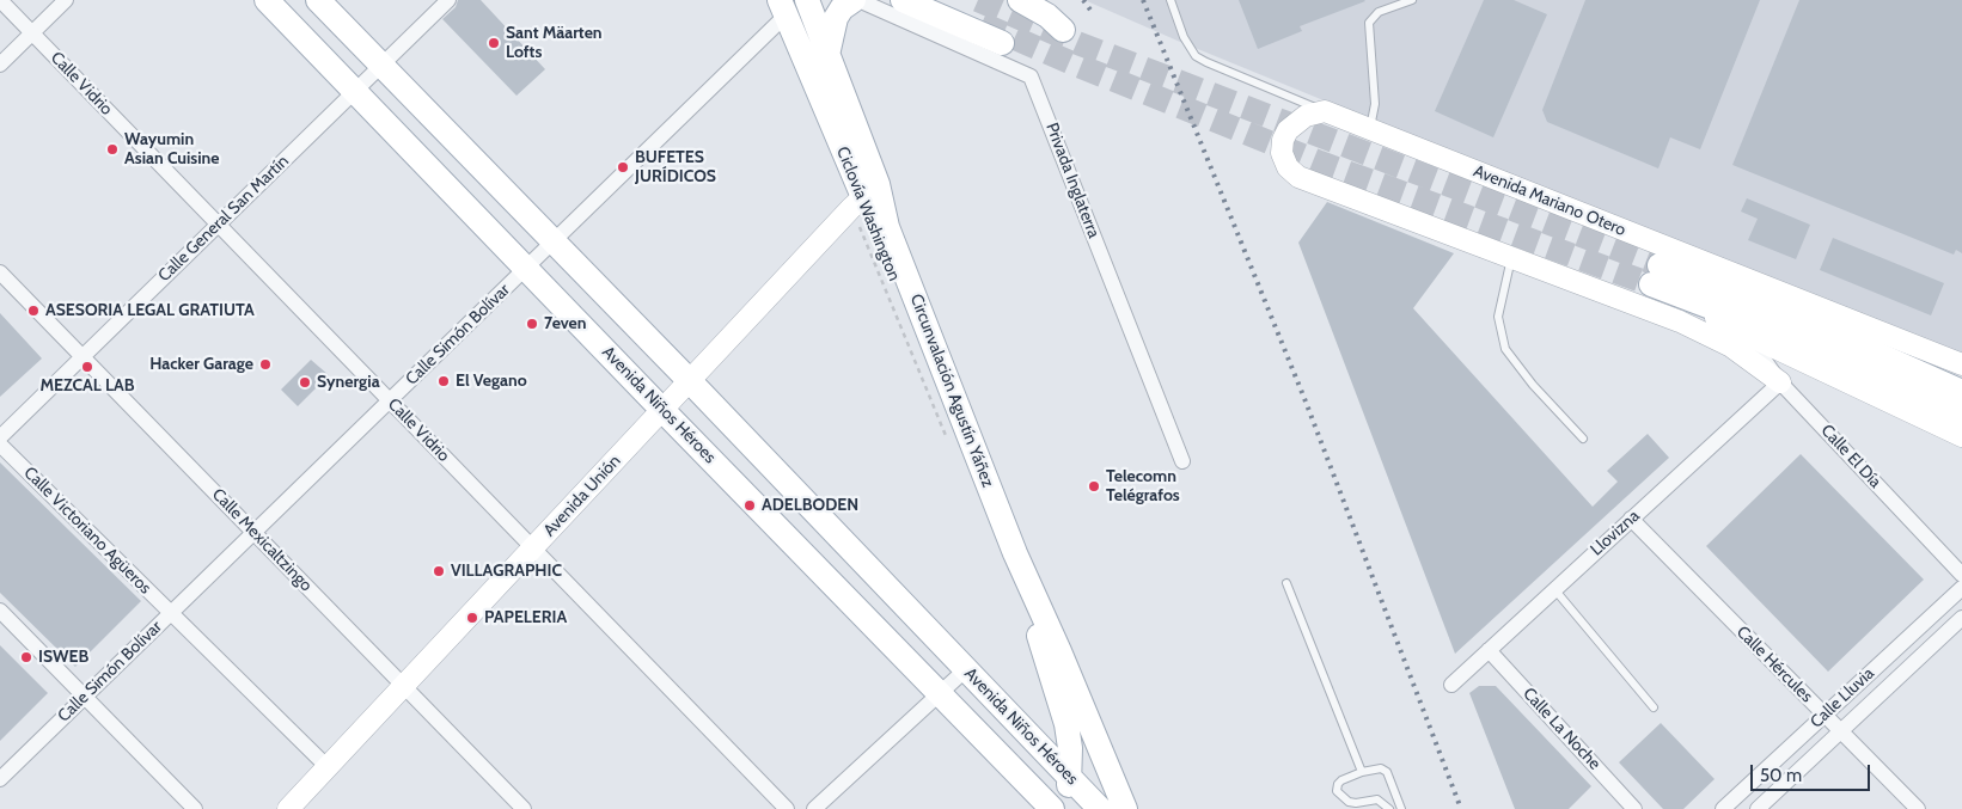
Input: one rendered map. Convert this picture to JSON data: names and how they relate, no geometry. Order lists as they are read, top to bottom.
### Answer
{
  "streets": {
    "main road": [
      "Avenida Mariano Otero",
      "Circunvalación Agustín Yáñez",
      "Avenida Niños Héroes",
      "Avenida Unión"
    ],
    "street": [
      "Calle Vidrio",
      "Privada Inglaterra",
      "Calle General San Martín",
      "Calle Simón Bolívar",
      "Calle El Día",
      "Calle Victoriano Agüeros",
      "Llovizna",
      "Calle Mexicaltzingo",
      "Calle Hércules",
      "Calle Lluvia",
      "Calle La Noche"
    ],
    "path": ["Ciclovía Washington"]
  },
  "crossings": [
    ["Calle Vidrio", "Calle General San Martín"],
    ["Calle Vidrio", "Calle Simón Bolívar"],
    ["Calle Vidrio", "Avenida Unión"],
    ["Ciclovía Washington", "Circunvalación Agustín Yáñez"],
    ["Ciclovía Washington", "Avenida Unión"],
    ["Calle General San Martín", "Avenida Niños Héroes"],
    ["Calle General San Martín", "Calle Mexicaltzingo"],
    ["Calle Simón Bolívar", "Circunvalación Agustín Yáñez"],
    ["Calle Simón Bolívar", "Avenida Niños Héroes"],
    ["Calle Simón Bolívar", "Calle Victoriano Agüeros"],
    ["Calle Simón Bolívar", "Calle Mexicaltzingo"],
    ["Circunvalación Agustín Yáñez", "Avenida Niños Héroes"],
    ["Circunvalación Agustín Yáñez", "Avenida Unión"],
    ["Avenida Niños Héroes", "Avenida Unión"],
    ["Calle El Día", "Llovizna"],
    ["Avenida Unión", "Calle Victoriano Agüeros"],
    ["Avenida Unión", "Calle Mexicaltzingo"],
    ["Llovizna", "Calle Hércules"],
    ["Llovizna", "Calle La Noche"],
    ["Calle Hércules", "Calle Lluvia"]
  ],
  "places": [
    "Sant Mäarten Lofts",
    "Wayumin Asian Cuisine",
    "BUFETES JURÍDICOS",
    "ASESORIA LEGAL GRATIUTA",
    "7even",
    "Hacker Garage",
    "MEZCAL LAB",
    "El Vegano",
    "Synergia",
    "Telecomn Telégrafos",
    "ADELBODEN",
    "VILLAGRAPHIC",
    "PAPELERIA",
    "ISWEB"
  ],
  "scale_bar": "50 m"
}
